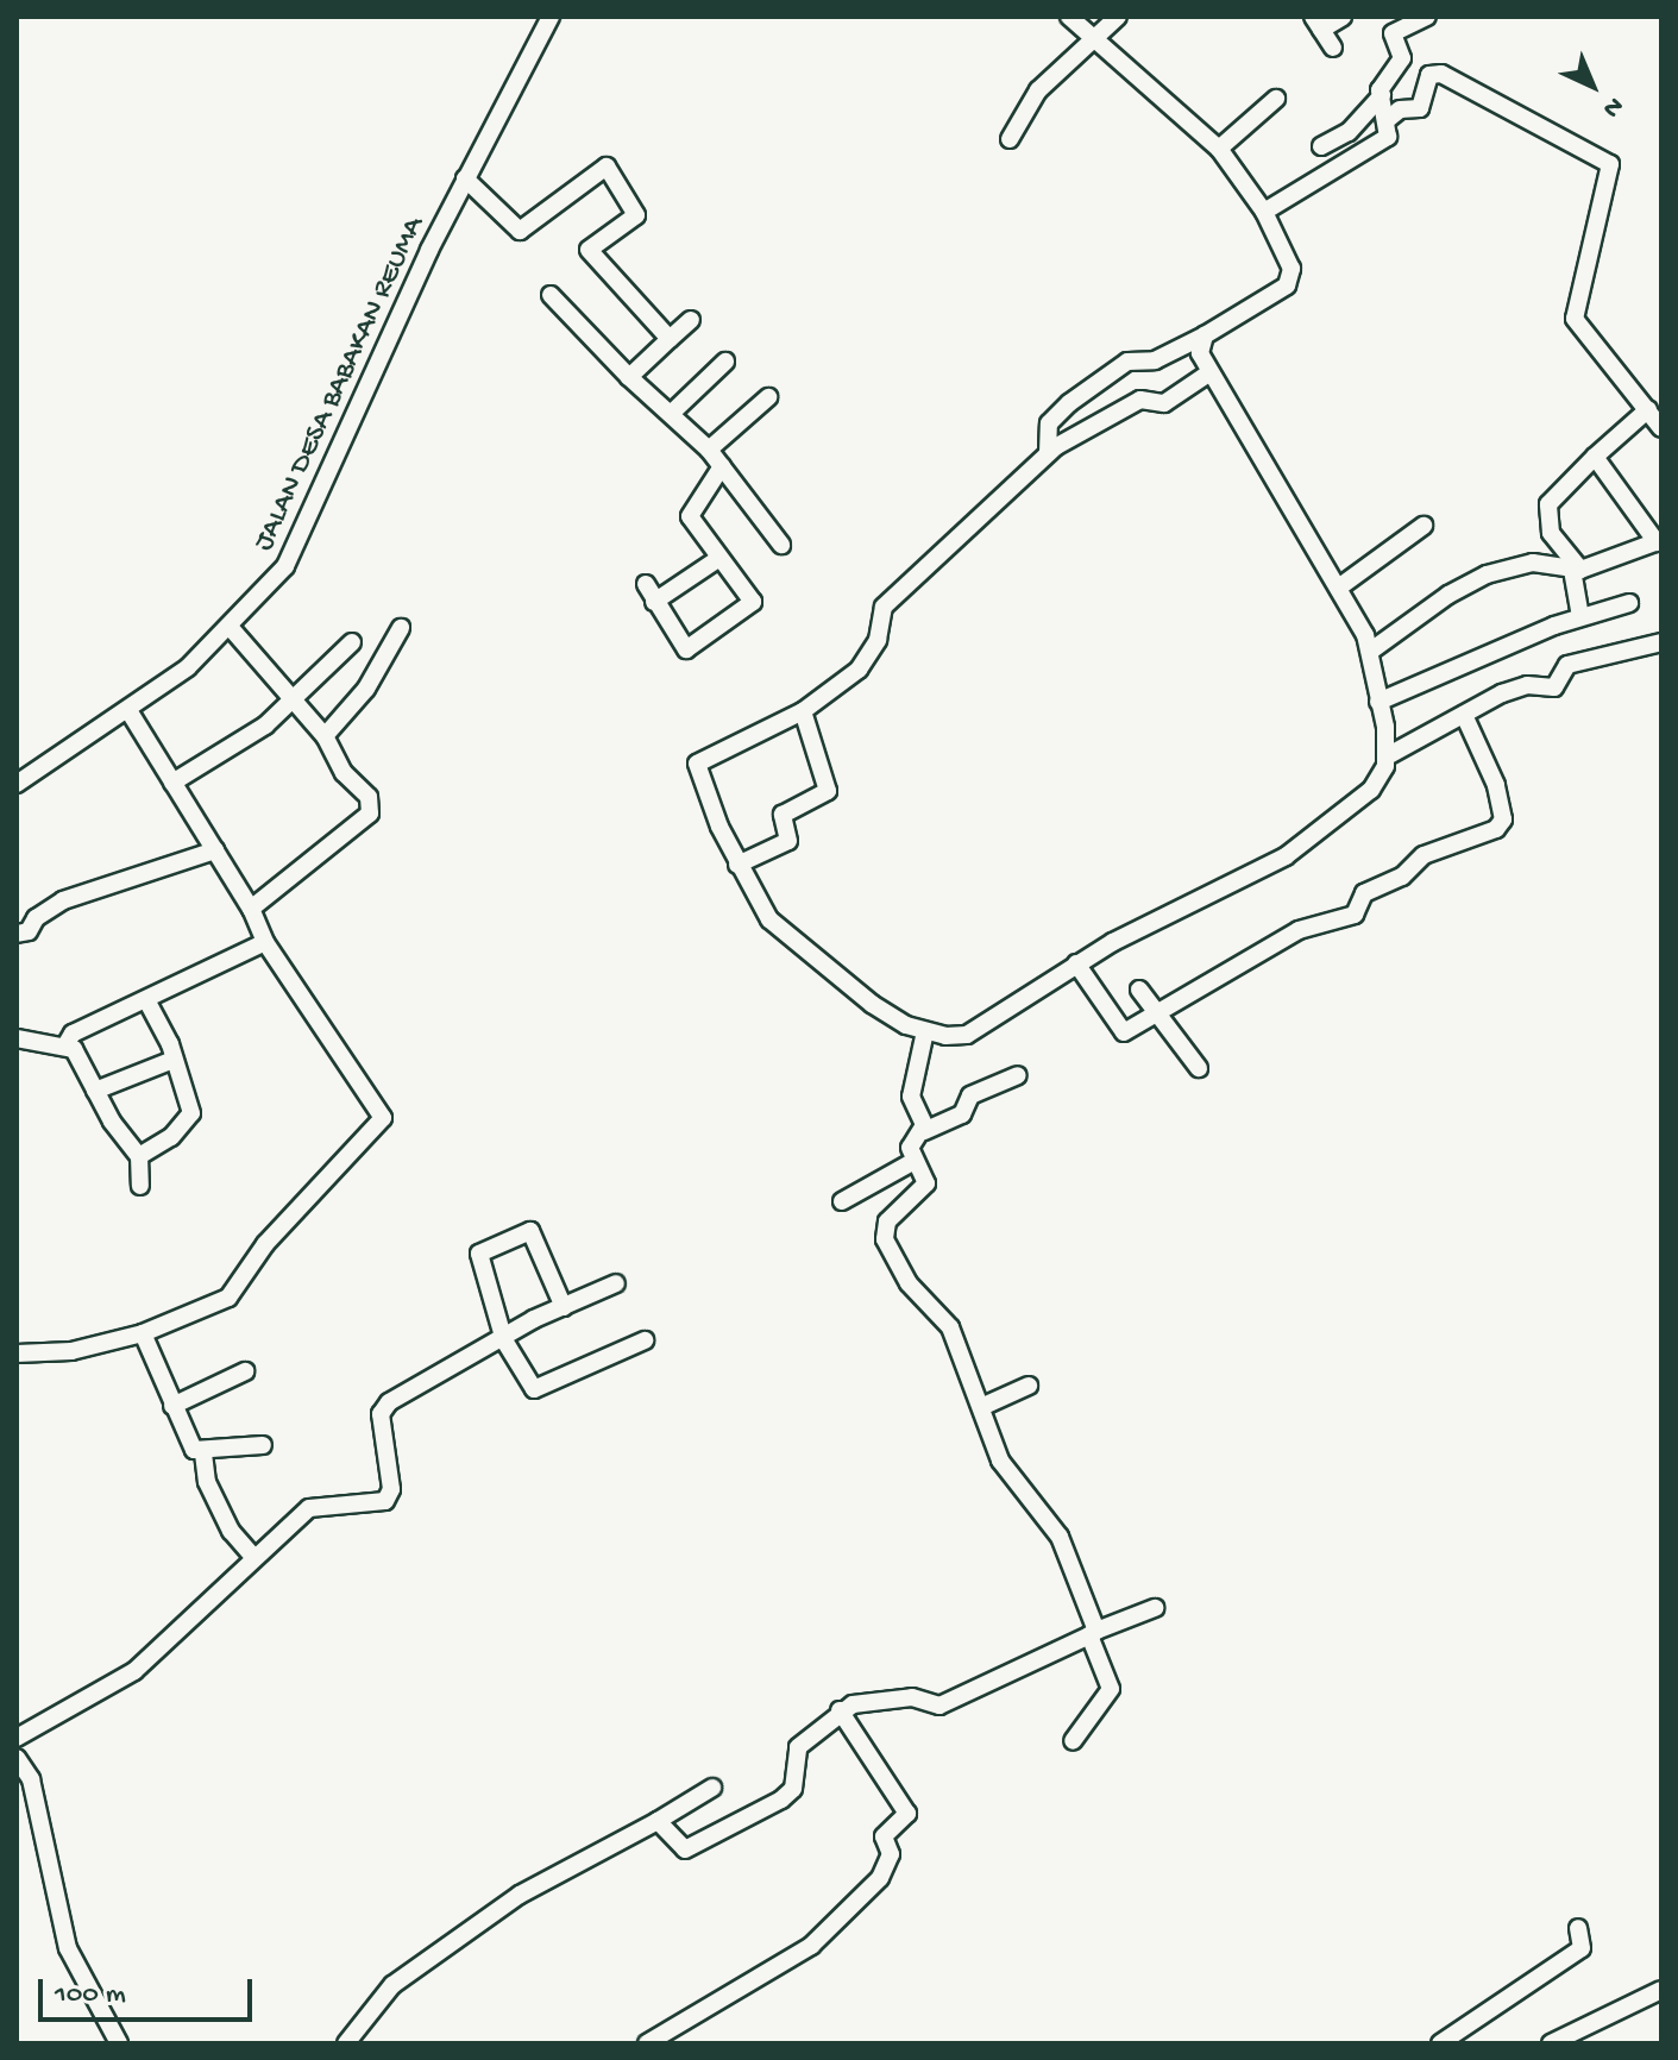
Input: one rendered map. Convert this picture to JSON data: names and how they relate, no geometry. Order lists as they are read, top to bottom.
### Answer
{
  "streets": {
    "street": ["JALAN DESA BABAKAN REUMA"]
  },
  "scale_bar": "100 m",
  "north": "bottom right"
}
